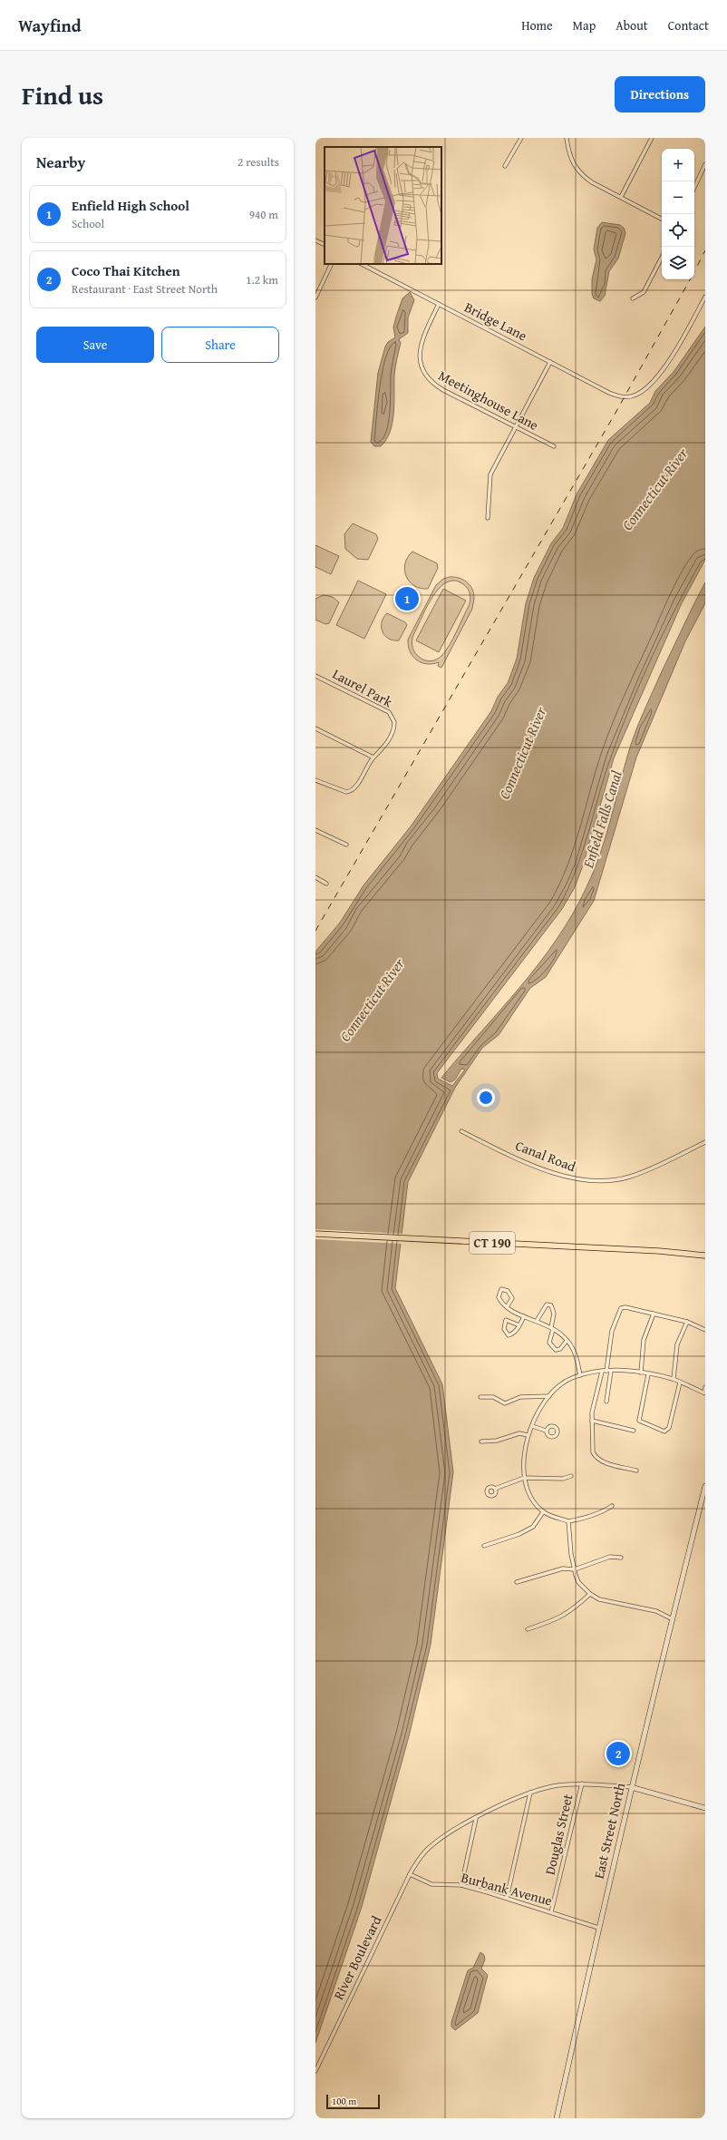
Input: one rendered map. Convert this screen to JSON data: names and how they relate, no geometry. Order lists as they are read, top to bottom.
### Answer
{
  "streets": {
    "main road": ["CT 190", "East Street North"],
    "street": [
      "Bridge Lane",
      "Meetinghouse Lane",
      "Laurel Park",
      "Canal Road",
      "Douglas Street",
      "Burbank Avenue",
      "River Boulevard"
    ]
  },
  "crossings": [
    ["Bridge Lane", "Meetinghouse Lane"],
    ["East Street North", "Burbank Avenue"],
    ["East Street North", "River Boulevard"],
    ["Douglas Street", "Burbank Avenue"],
    ["Douglas Street", "River Boulevard"],
    ["Burbank Avenue", "River Boulevard"]
  ],
  "water": ["Connecticut River", "Enfield Falls Canal"],
  "scale_bar": "100 m",
  "page": {
    "header": "Wayfind",
    "nav": [
      "Home",
      "Map",
      "About",
      "Contact"
    ],
    "title": "Find us",
    "buttons": [
      "Directions",
      ["Save", "Share"]
    ],
    "heading": ["Nearby", "2 results"],
    "map_buttons": ["+", "−"],
    "list": [
      {
        "mark": "1",
        "name": "Enfield High School",
        "note": "School",
        "value": "940 m"
      },
      {
        "mark": "2",
        "name": "Coco Thai Kitchen",
        "note": "Restaurant · East Street North",
        "value": "1.2 km"
      }
    ],
    "pins": ["1", "2"],
    "scale": "100 m"
  }
}
